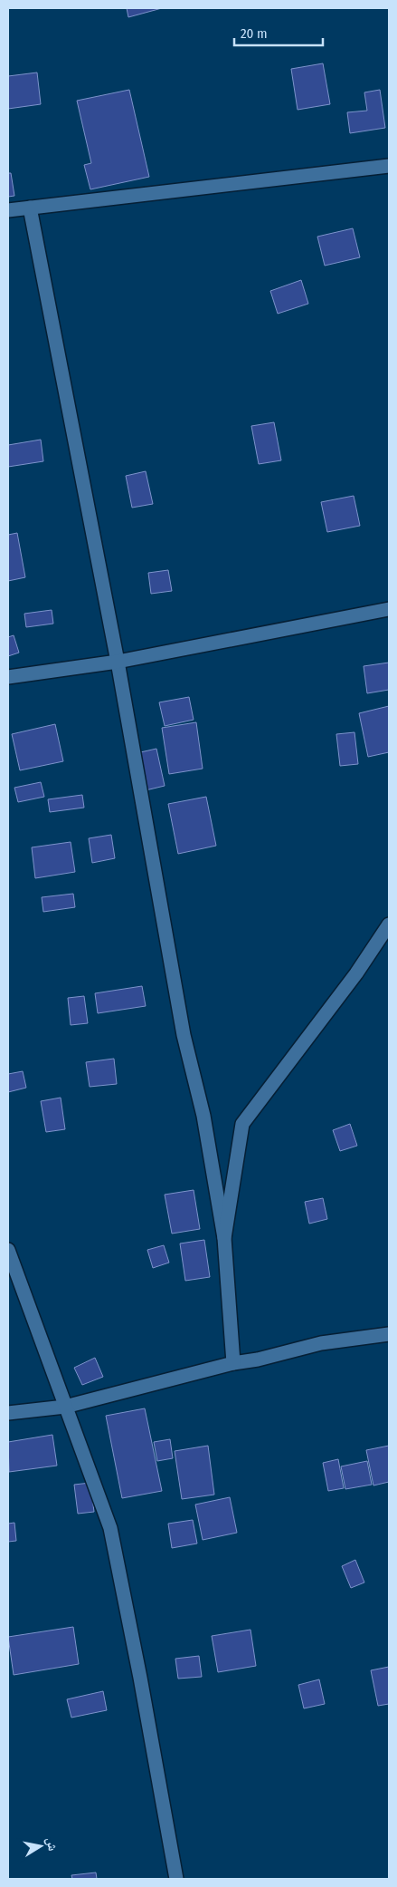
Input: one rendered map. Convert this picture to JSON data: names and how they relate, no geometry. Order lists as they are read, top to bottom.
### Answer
{
  "scale_bar": "20 m",
  "north": "right"
}
